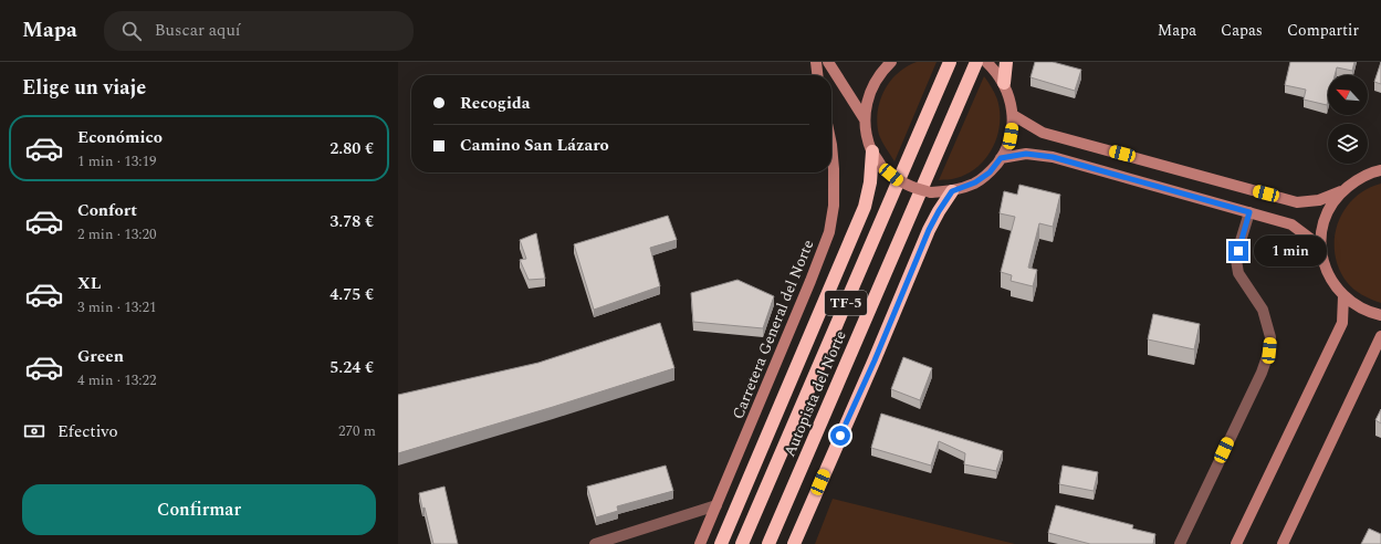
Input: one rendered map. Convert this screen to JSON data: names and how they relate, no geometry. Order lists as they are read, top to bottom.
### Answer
{
  "streets": {
    "highway": ["TF-5", "Autopista del Norte"],
    "main road": ["Carretera General del Norte"]
  },
  "north": "top left",
  "page": {
    "header": "Mapa",
    "search": "Buscar aquí",
    "nav": ["Mapa", "Capas", "Compartir"],
    "heading": "Elige un viaje",
    "banner": ["Recogida", "Camino San Lázaro"],
    "list": [
      {
        "name": "Económico",
        "note": "1 min · 13:19",
        "value": "2.80 €"
      },
      {
        "name": "Confort",
        "note": "2 min · 13:20",
        "value": "3.78 €"
      },
      {
        "name": "XL",
        "note": "3 min · 13:21",
        "value": "4.75 €"
      },
      {
        "name": "Green",
        "note": "4 min · 13:22",
        "value": "5.24 €"
      }
    ],
    "bubble": "1 min",
    "pay": ["Efectivo", "270 m"],
    "buttons": "Confirmar"
  }
}
